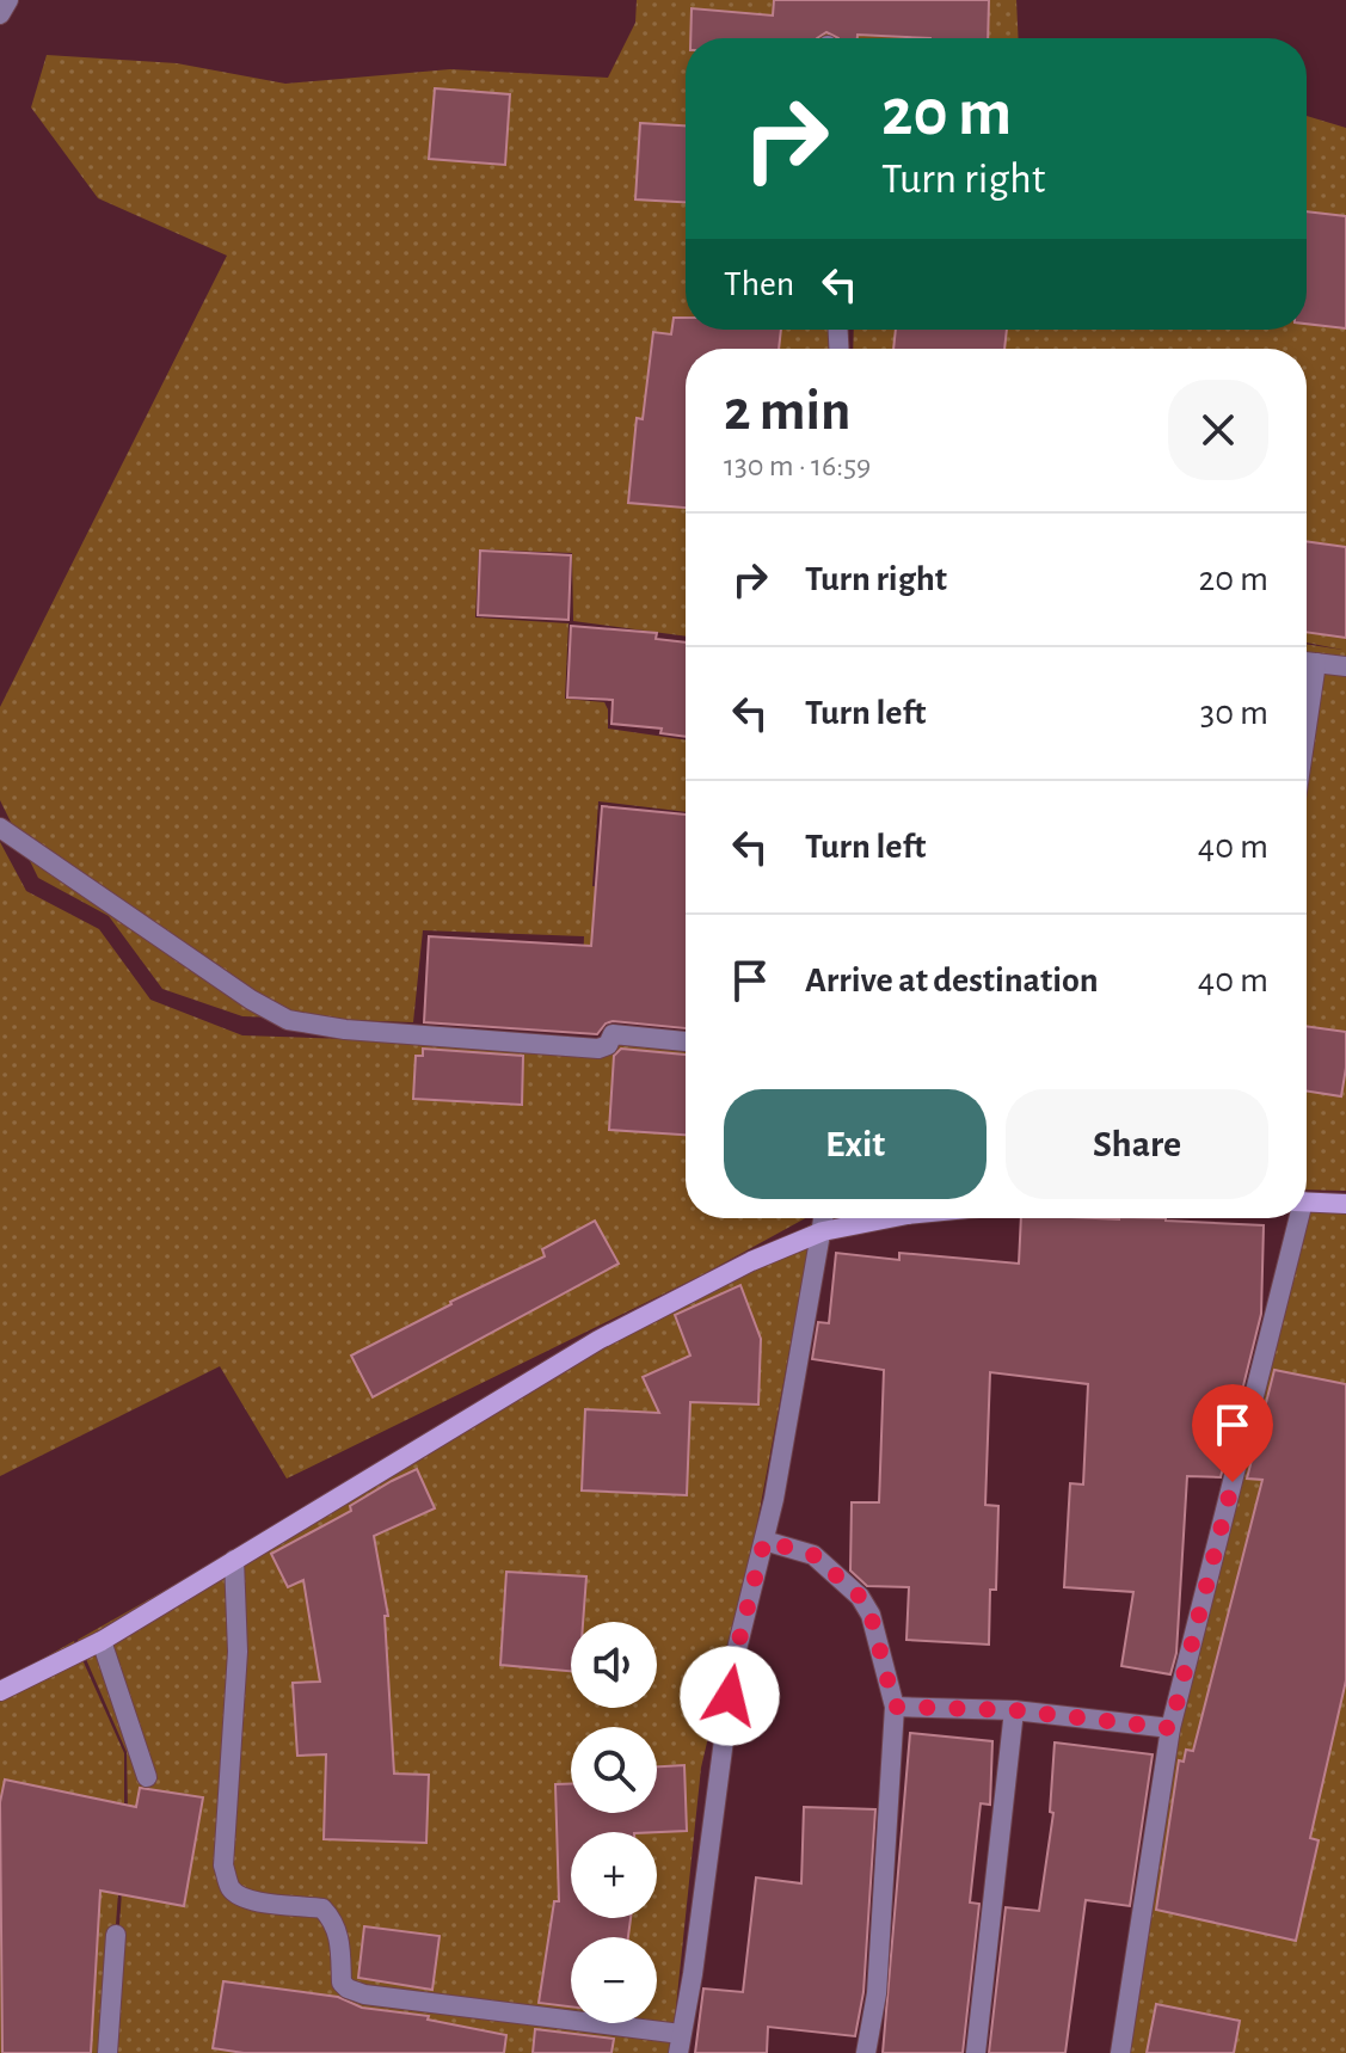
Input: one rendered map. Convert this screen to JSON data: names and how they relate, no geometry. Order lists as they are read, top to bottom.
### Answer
{
  "page": {
    "turn": ["20 m", "Turn right"],
    "then": "Then",
    "heading": ["2 min", "130 m · 16:59"],
    "list": [
      {
        "name": "Turn right",
        "value": "20 m"
      },
      {
        "name": "Turn left",
        "value": "30 m"
      },
      {
        "name": "Turn left",
        "value": "40 m"
      },
      {
        "name": "Arrive at destination",
        "value": "40 m"
      }
    ],
    "buttons": ["Exit", "Share"],
    "map_buttons": ["+", "−"]
  }
}
